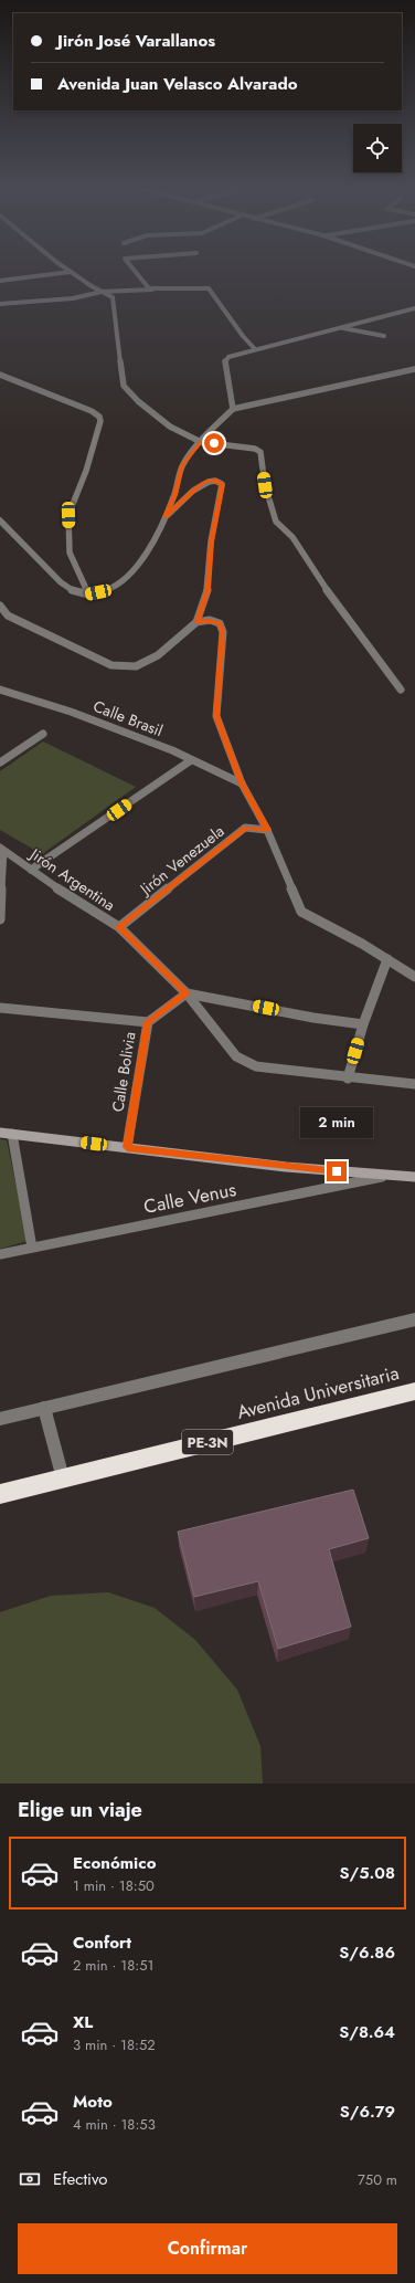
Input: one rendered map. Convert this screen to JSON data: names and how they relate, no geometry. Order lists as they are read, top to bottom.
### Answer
{
  "streets": {
    "highway": ["Avenida Universitaria", "PE-3N"],
    "street": [
      "Calle Brasil",
      "Jirón Venezuela",
      "Jirón Argentina",
      "Calle Bolivia",
      "Calle Venus"
    ]
  },
  "crossings": [
    ["Jirón Venezuela", "Jirón Argentina"],
    ["Jirón Argentina", "Calle Bolivia"]
  ],
  "page": {
    "banner": ["Jirón José Varallanos", "Avenida Juan Velasco Alvarado"],
    "bubble": "2 min",
    "heading": "Elige un viaje",
    "list": [
      {
        "name": "Económico",
        "note": "1 min · 18:50",
        "value": "S/5.08"
      },
      {
        "name": "Confort",
        "note": "2 min · 18:51",
        "value": "S/6.86"
      },
      {
        "name": "XL",
        "note": "3 min · 18:52",
        "value": "S/8.64"
      },
      {
        "name": "Moto",
        "note": "4 min · 18:53",
        "value": "S/6.79"
      }
    ],
    "pay": ["Efectivo", "750 m"],
    "buttons": "Confirmar"
  }
}
